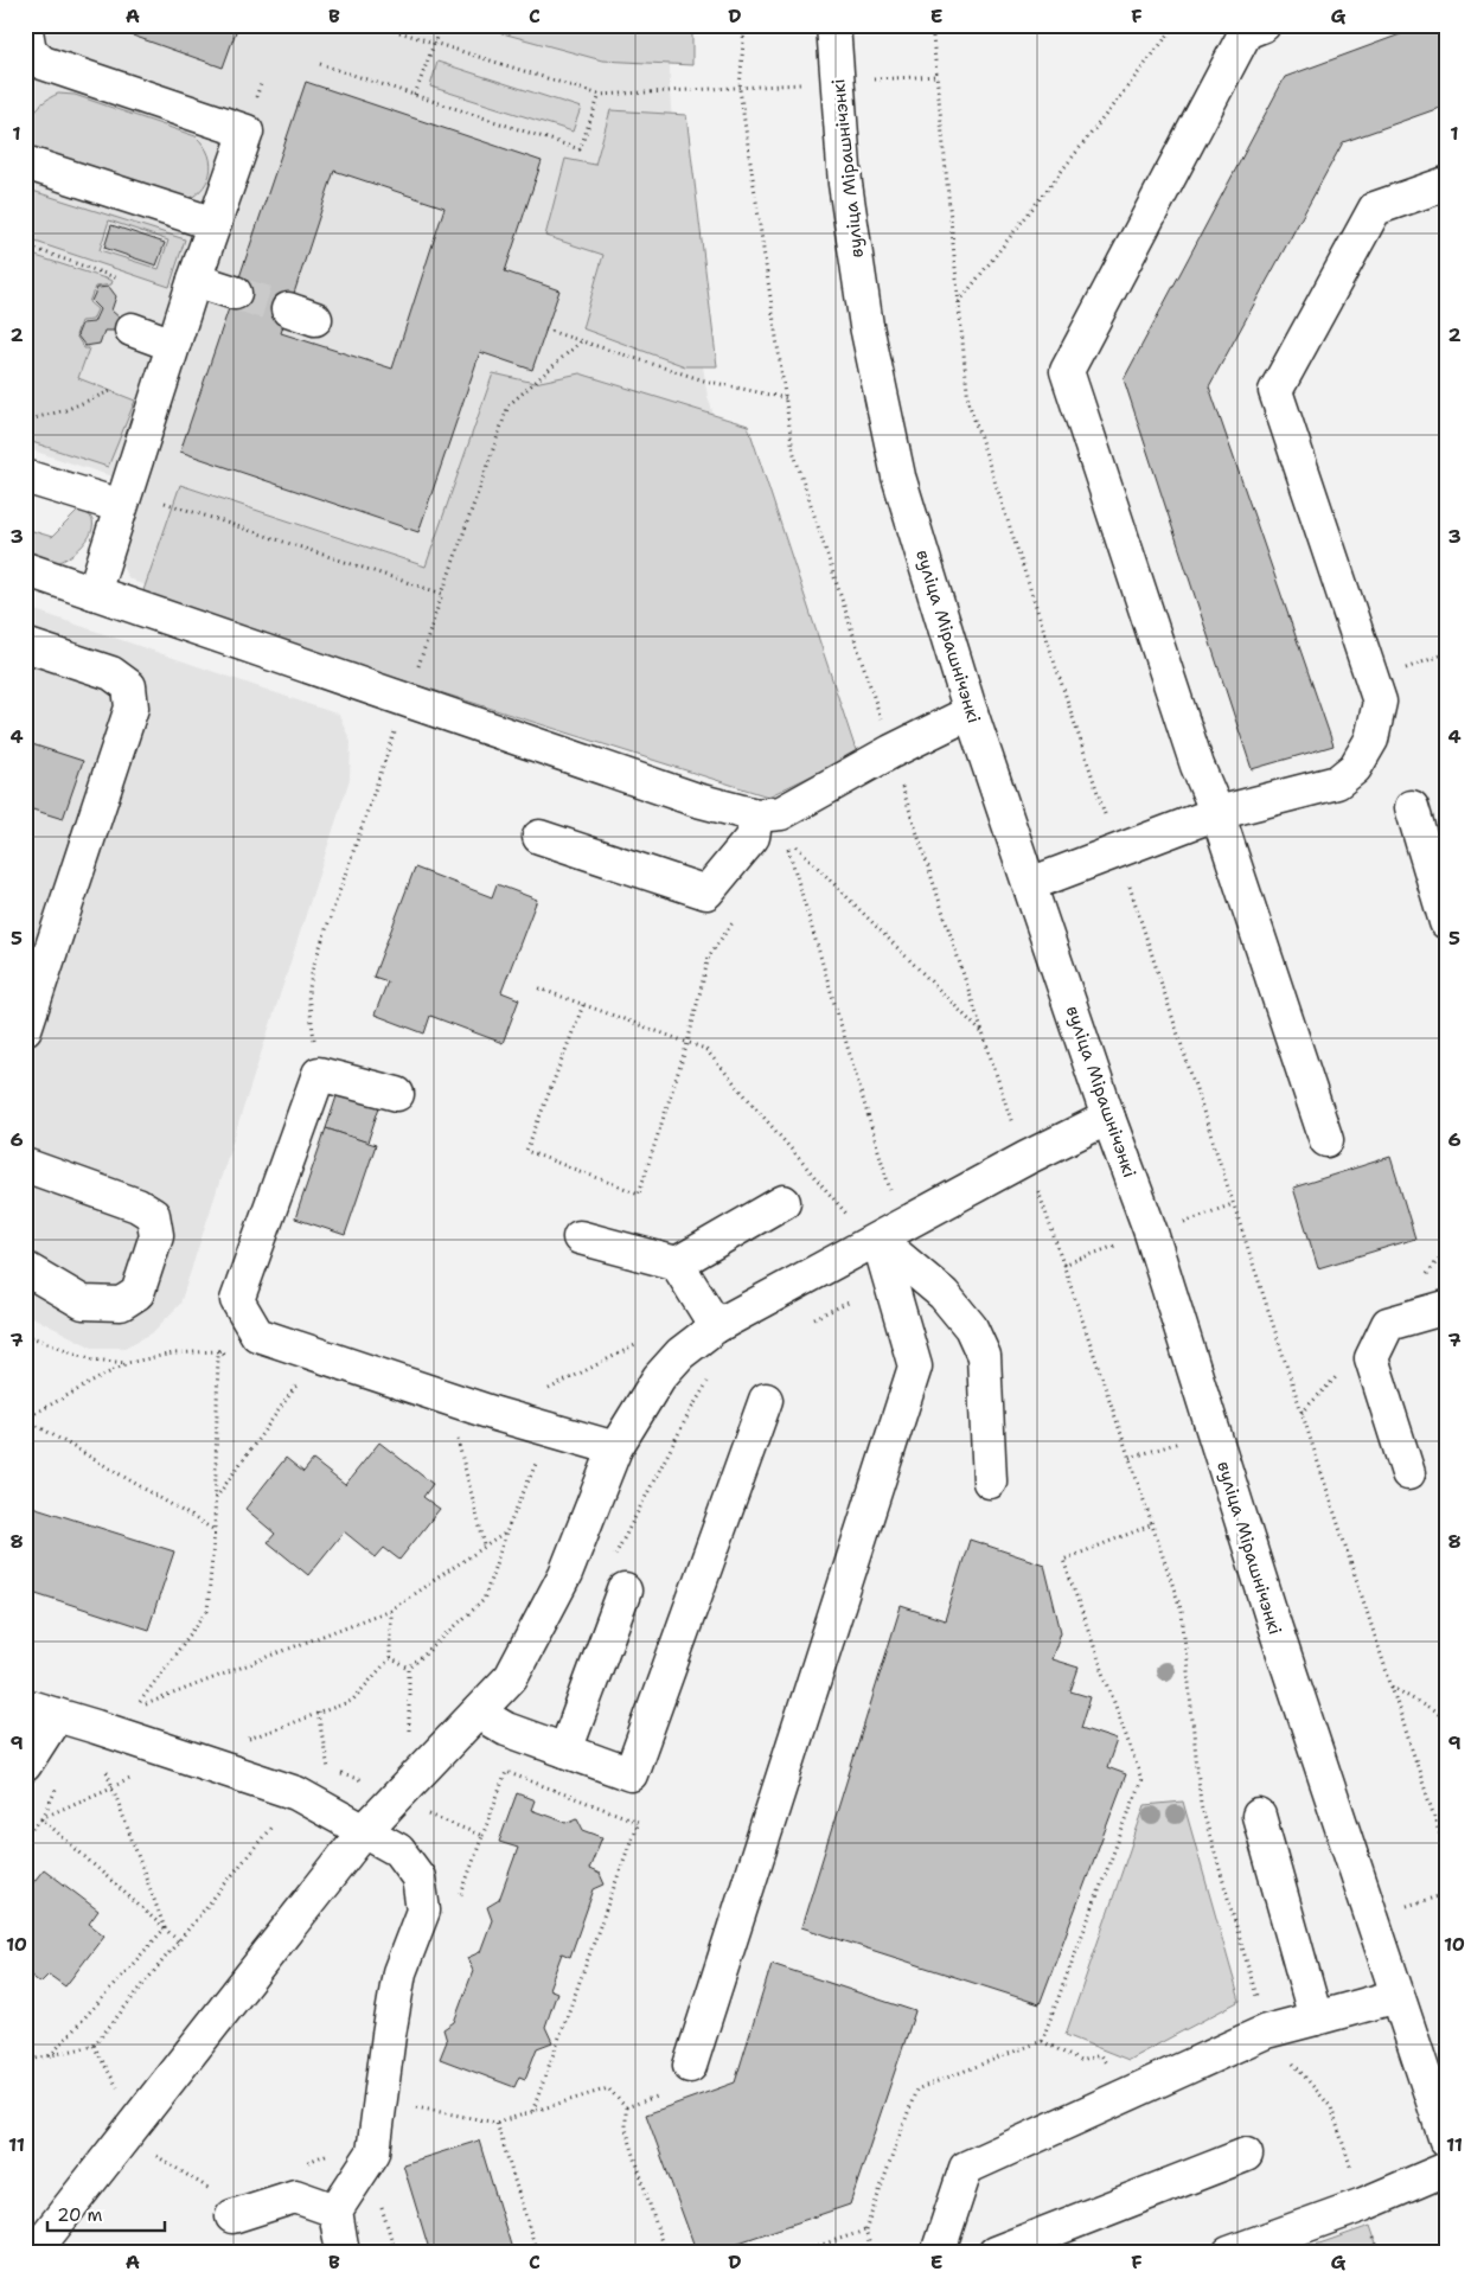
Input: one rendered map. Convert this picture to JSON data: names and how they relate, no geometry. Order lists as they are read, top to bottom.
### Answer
{
  "streets": {
    "main road": ["вуліца Мірашнічэнкі"]
  },
  "scale_bar": "20 m",
  "grid": {
    "columns": [
      "A",
      "B",
      "C",
      "D",
      "E",
      "F",
      "G"
    ],
    "rows": [
      "1",
      "2",
      "3",
      "4",
      "5",
      "6",
      "7",
      "8",
      "9",
      "10",
      "11"
    ]
  }
}
